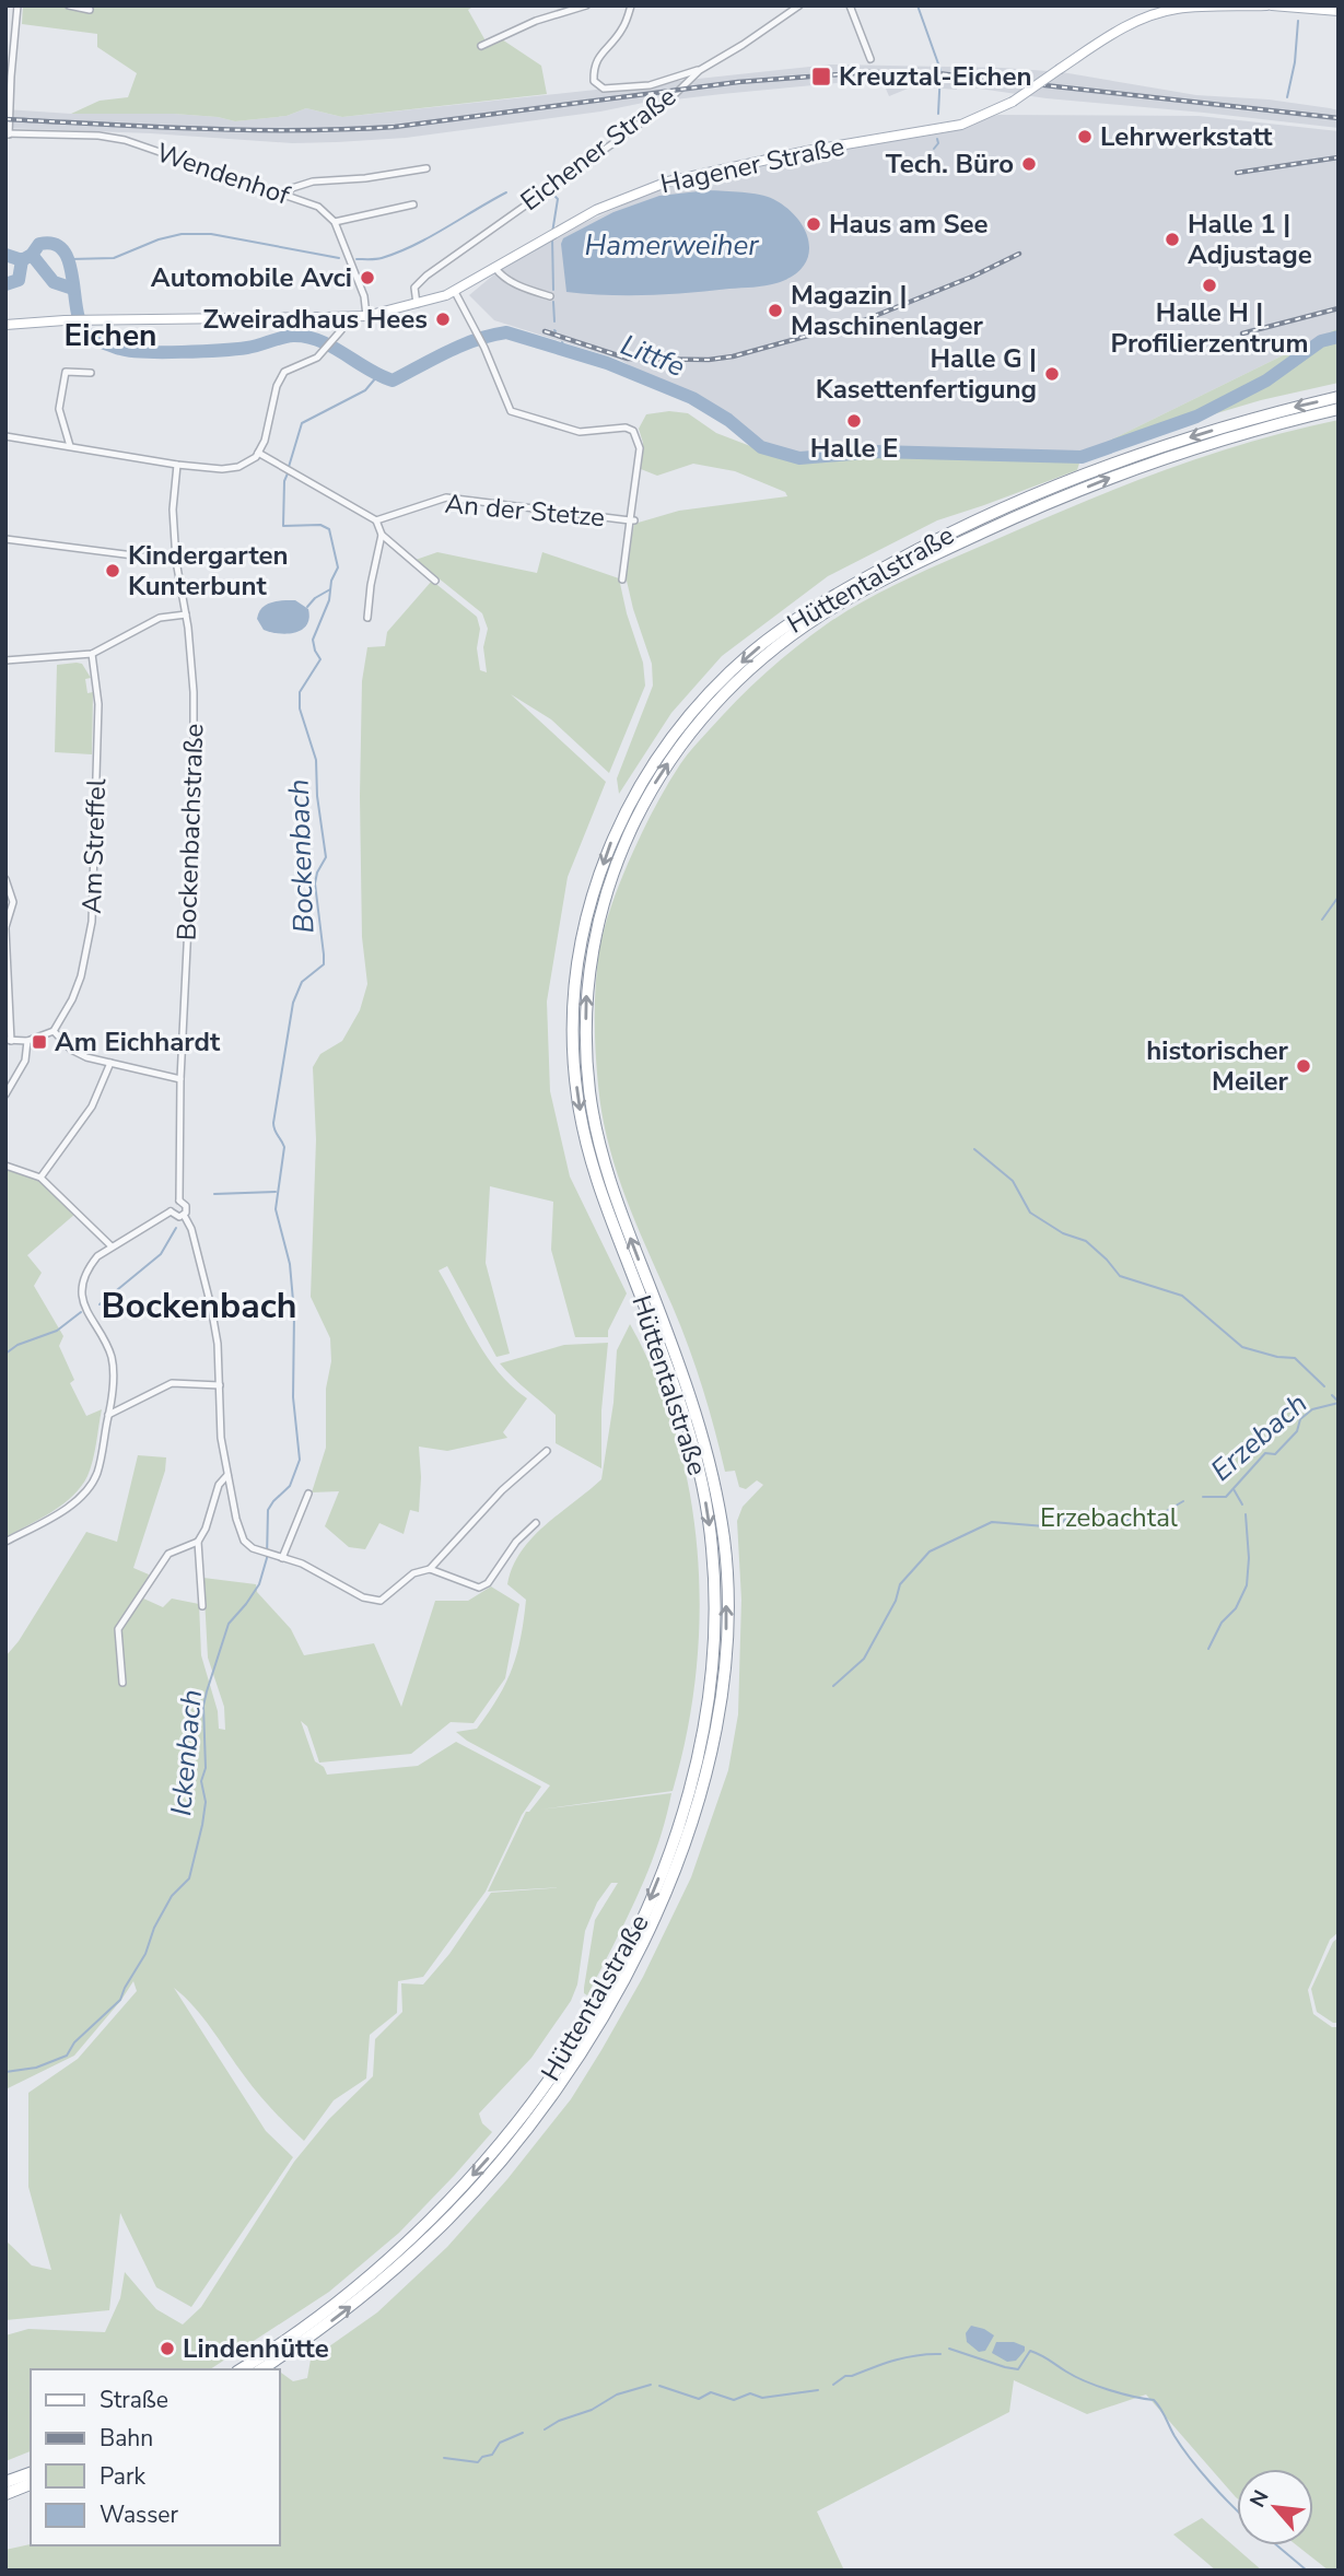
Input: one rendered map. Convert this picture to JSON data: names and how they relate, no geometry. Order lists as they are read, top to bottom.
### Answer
{
  "streets": {
    "highway": ["Hüttentalstraße"],
    "main road": ["Hagener Straße"],
    "street": [
      "Eichener Straße",
      "Wendenhof",
      "An der Stetze",
      "Bockenbachstraße",
      "Am Streffel"
    ]
  },
  "crossings": [
    ["Eichener Straße", "Hagener Straße"],
    ["Hagener Straße", "An der Stetze"]
  ],
  "districts": ["Eichen", "Bockenbach"],
  "water": [
    "Hamerweiher",
    "Littfe",
    "Bockenbach",
    "Erzebach",
    "Ickenbach"
  ],
  "parks": ["Erzebachtal"],
  "places": {
    "transit": ["Kreuztal-Eichen", "Am Eichhardt"],
    "other": [
      "Lehrwerkstatt",
      "Tech. Büro",
      "Haus am See",
      "Halle 1 | Adjustage",
      "Automobile Avci",
      "Halle H | Profilierzentrum",
      "Magazin | Maschinenlager",
      "Zweiradhaus Hees",
      "Halle G | Kasettenfertigung",
      "Halle E",
      "Kindergarten Kunterbunt",
      "historischer Meiler",
      "Lindenhütte"
    ]
  },
  "legend": [
    "Straße",
    "Bahn",
    "Park",
    "Wasser"
  ],
  "north": "top left"
}
